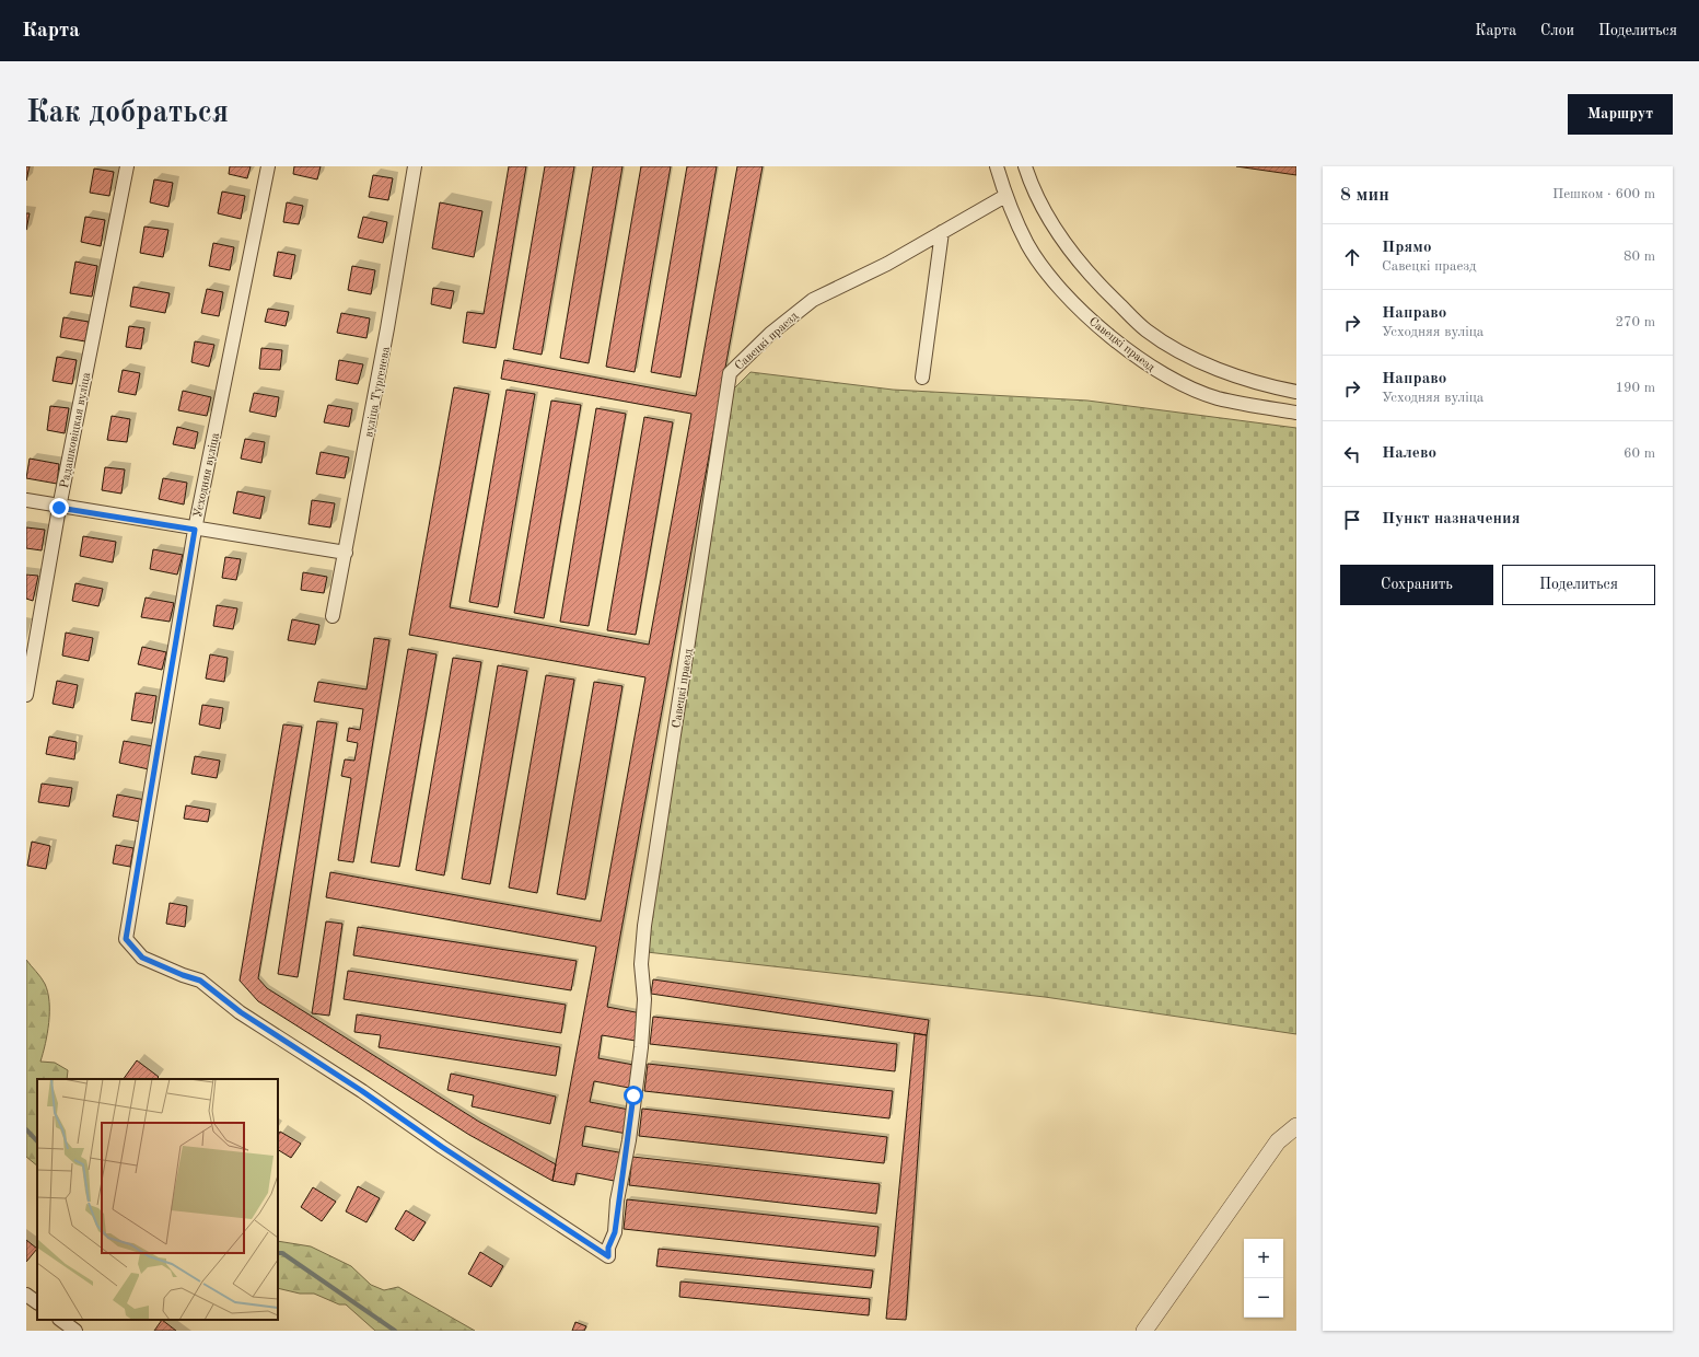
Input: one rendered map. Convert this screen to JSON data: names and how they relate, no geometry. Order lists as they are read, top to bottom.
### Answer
{
  "streets": {
    "street": [
      "Савецкі праезд",
      "вуліца Тургенева",
      "Радашковіцкая вуліца",
      "Усходняя вуліца"
    ]
  },
  "crossings": [
    ["Савецкі праезд", "Усходняя вуліца"]
  ],
  "page": {
    "header": "Карта",
    "nav": ["Карта", "Слои", "Поделиться"],
    "buttons": [
      "Маршрут",
      ["Сохранить", "Поделиться"]
    ],
    "title": "Как добраться",
    "heading": ["8 мин", "Пешком · 600 m"],
    "list": [
      ["Прямо", "Савецкі праезд", "80 m"],
      ["Направо", "Усходняя вуліца", "270 m"],
      ["Направо", "Усходняя вуліца", "190 m"],
      ["Налево", "60 m"],
      "Пункт назначения"
    ],
    "map_buttons": ["+", "−"]
  }
}
